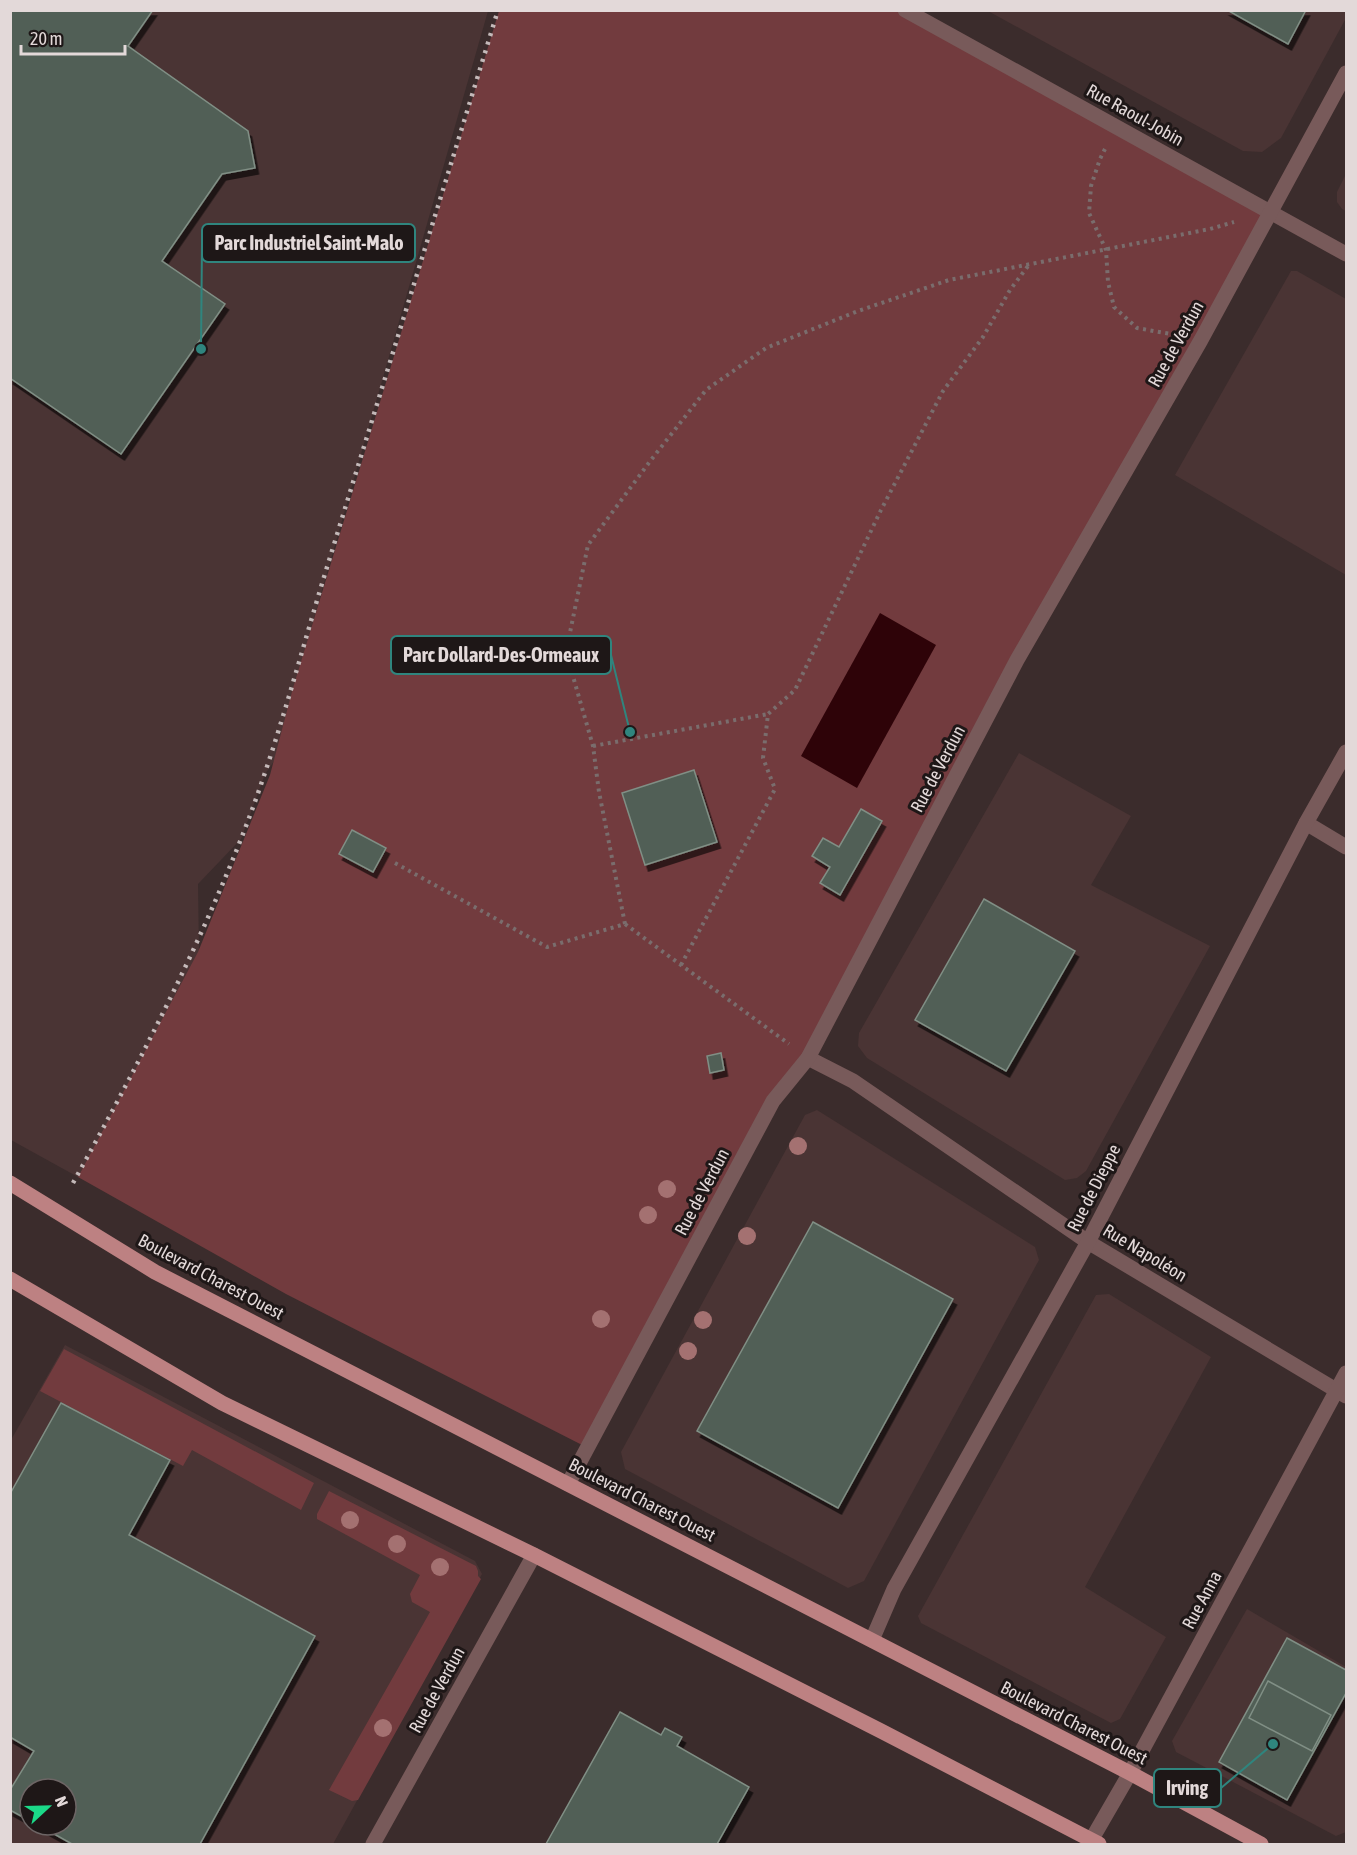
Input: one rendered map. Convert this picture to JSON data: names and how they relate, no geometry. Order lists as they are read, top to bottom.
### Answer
{
  "streets": {
    "main road": ["Boulevard Charest Ouest"],
    "street": [
      "Rue Raoul-Jobin",
      "Rue de Verdun",
      "Rue de Dieppe",
      "Rue Napoléon",
      "Rue Anna"
    ]
  },
  "crossings": [
    ["Rue Raoul-Jobin", "Rue de Verdun"],
    ["Rue de Verdun", "Rue Napoléon"],
    ["Rue de Verdun", "Boulevard Charest Ouest"],
    ["Rue de Dieppe", "Rue Napoléon"],
    ["Rue de Dieppe", "Boulevard Charest Ouest"],
    ["Rue Napoléon", "Rue Anna"],
    ["Boulevard Charest Ouest", "Rue Anna"]
  ],
  "places": ["Parc Industriel Saint-Malo", "Parc Dollard-Des-Ormeaux", "Irving"],
  "scale_bar": "20 m",
  "north": "right"
}
